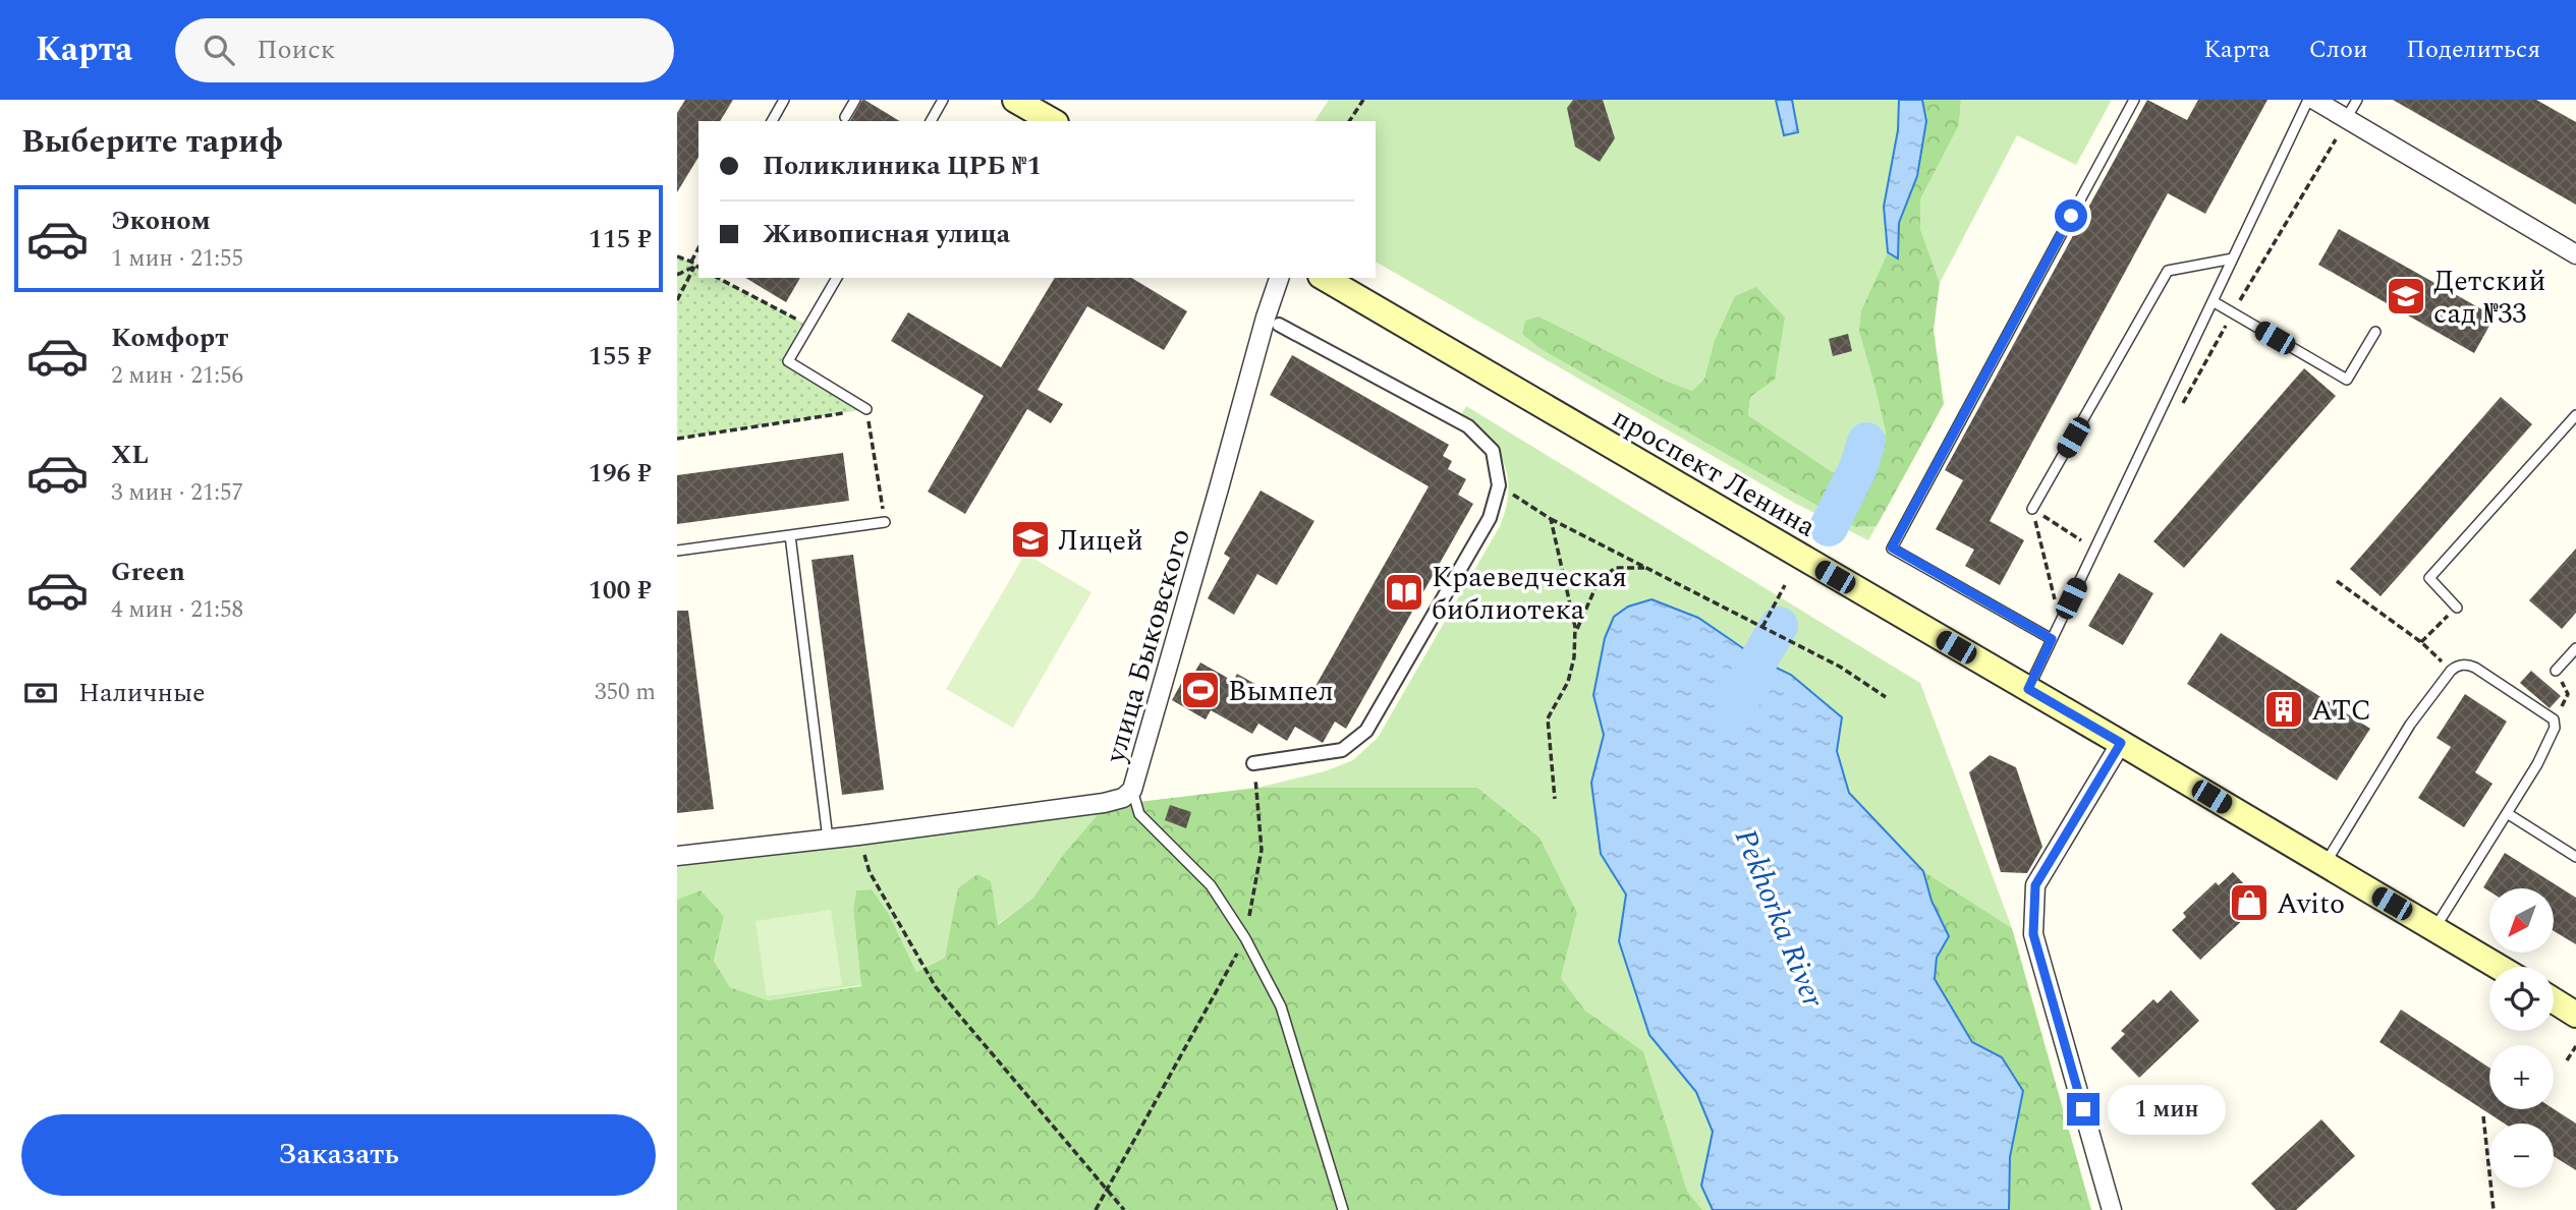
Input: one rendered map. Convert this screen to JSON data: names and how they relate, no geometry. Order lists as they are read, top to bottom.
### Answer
{
  "streets": {
    "main road": ["проспект Ленина"],
    "street": ["улица Быковского"]
  },
  "water": ["Pekhorka River"],
  "places": {
    "school or university": ["Детский сад №33", "Лицей"],
    "library": ["Краеведческая библиотека"],
    "sports": ["Вымпел"],
    "building": ["АТС"],
    "shop": ["Avito"]
  },
  "north": "bottom left",
  "page": {
    "header": "Карта",
    "search": "Поиск",
    "nav": ["Карта", "Слои", "Поделиться"],
    "heading": "Выберите тариф",
    "banner": ["Поликлиника ЦРБ №1", "Живописная улица"],
    "list": [
      {
        "name": "Эконом",
        "note": "1 мин · 21:55",
        "value": "115 ₽"
      },
      {
        "name": "Комфорт",
        "note": "2 мин · 21:56",
        "value": "155 ₽"
      },
      {
        "name": "XL",
        "note": "3 мин · 21:57",
        "value": "196 ₽"
      },
      {
        "name": "Green",
        "note": "4 мин · 21:58",
        "value": "100 ₽"
      }
    ],
    "pay": ["Наличные", "350 m"],
    "map_buttons": ["+", "−"],
    "bubble": "1 мин",
    "buttons": "Заказать"
  }
}
